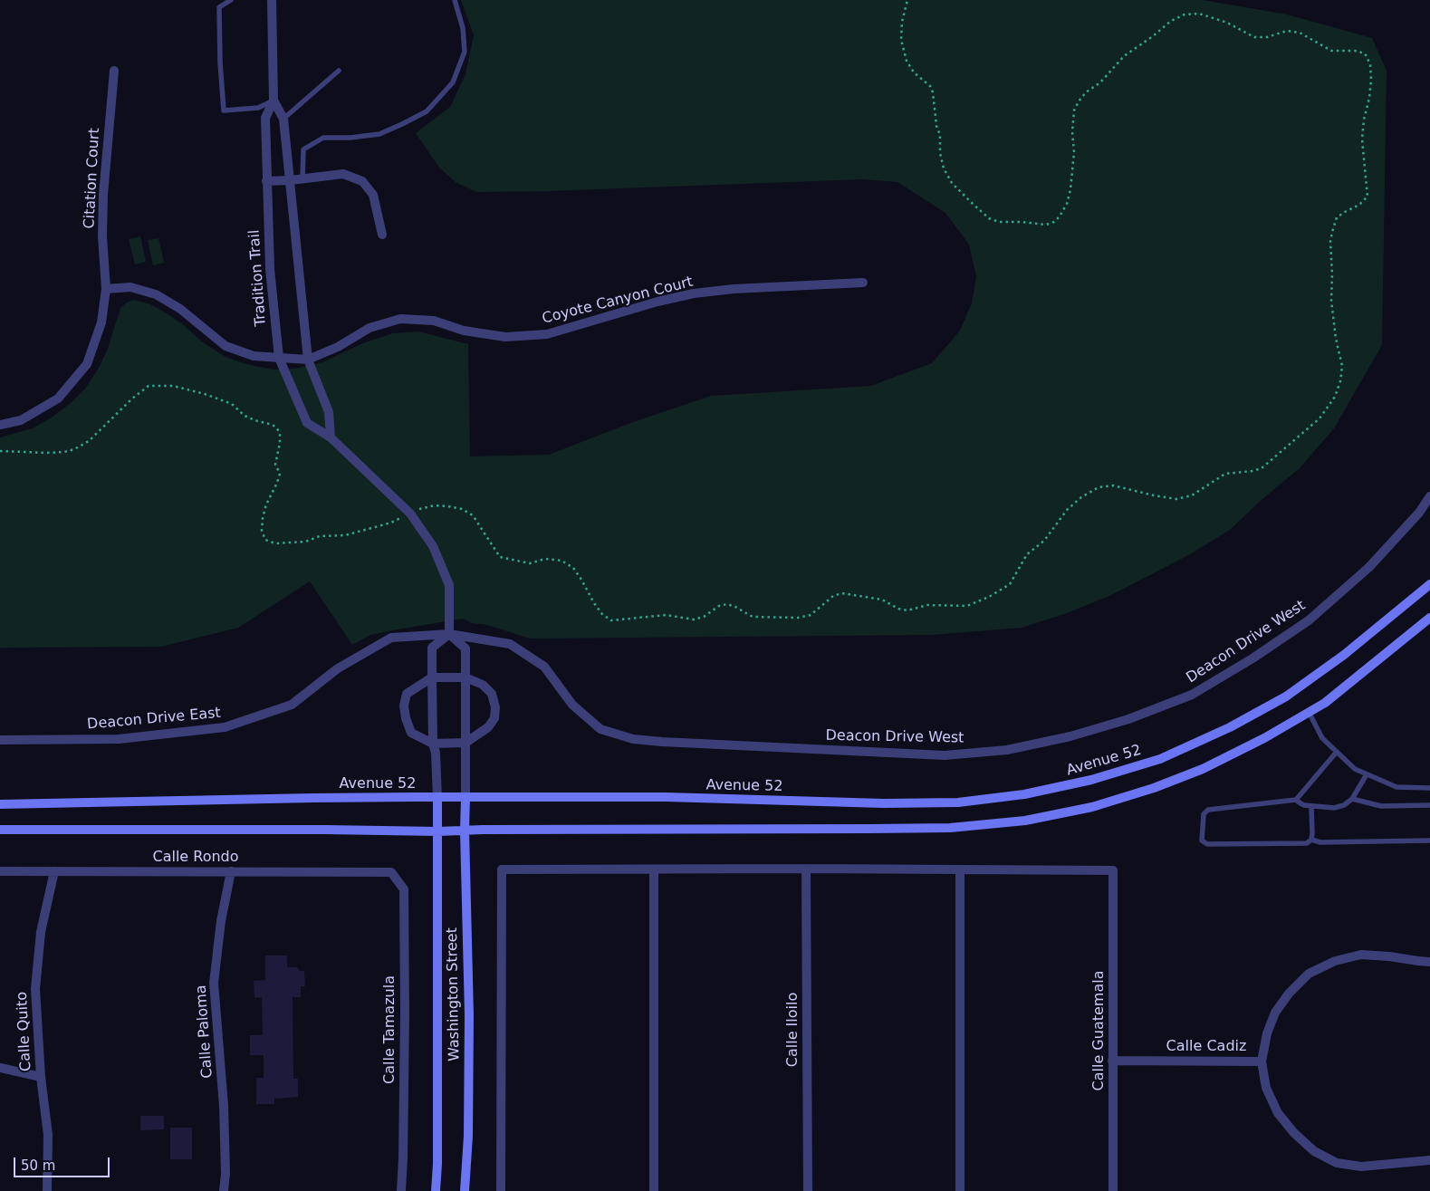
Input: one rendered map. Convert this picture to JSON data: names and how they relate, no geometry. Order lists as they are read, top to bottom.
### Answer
{
  "streets": {
    "main road": ["Avenue 52", "Washington Street"],
    "street": [
      "Citation Court",
      "Tradition Trail",
      "Coyote Canyon Court",
      "Deacon Drive West",
      "Deacon Drive East",
      "Calle Rondo",
      "Calle Tamazula",
      "Calle Iloilo",
      "Calle Guatemala",
      "Calle Quito",
      "Calle Paloma",
      "Calle Cadiz"
    ]
  },
  "crossings": [
    ["Tradition Trail", "Coyote Canyon Court"],
    ["Tradition Trail", "Deacon Drive West"],
    ["Tradition Trail", "Deacon Drive East"],
    ["Deacon Drive West", "Deacon Drive East"],
    ["Avenue 52", "Washington Street"],
    ["Calle Rondo", "Calle Tamazula"],
    ["Calle Rondo", "Calle Quito"],
    ["Calle Rondo", "Calle Paloma"],
    ["Calle Guatemala", "Calle Cadiz"]
  ],
  "scale_bar": "50 m"
}
